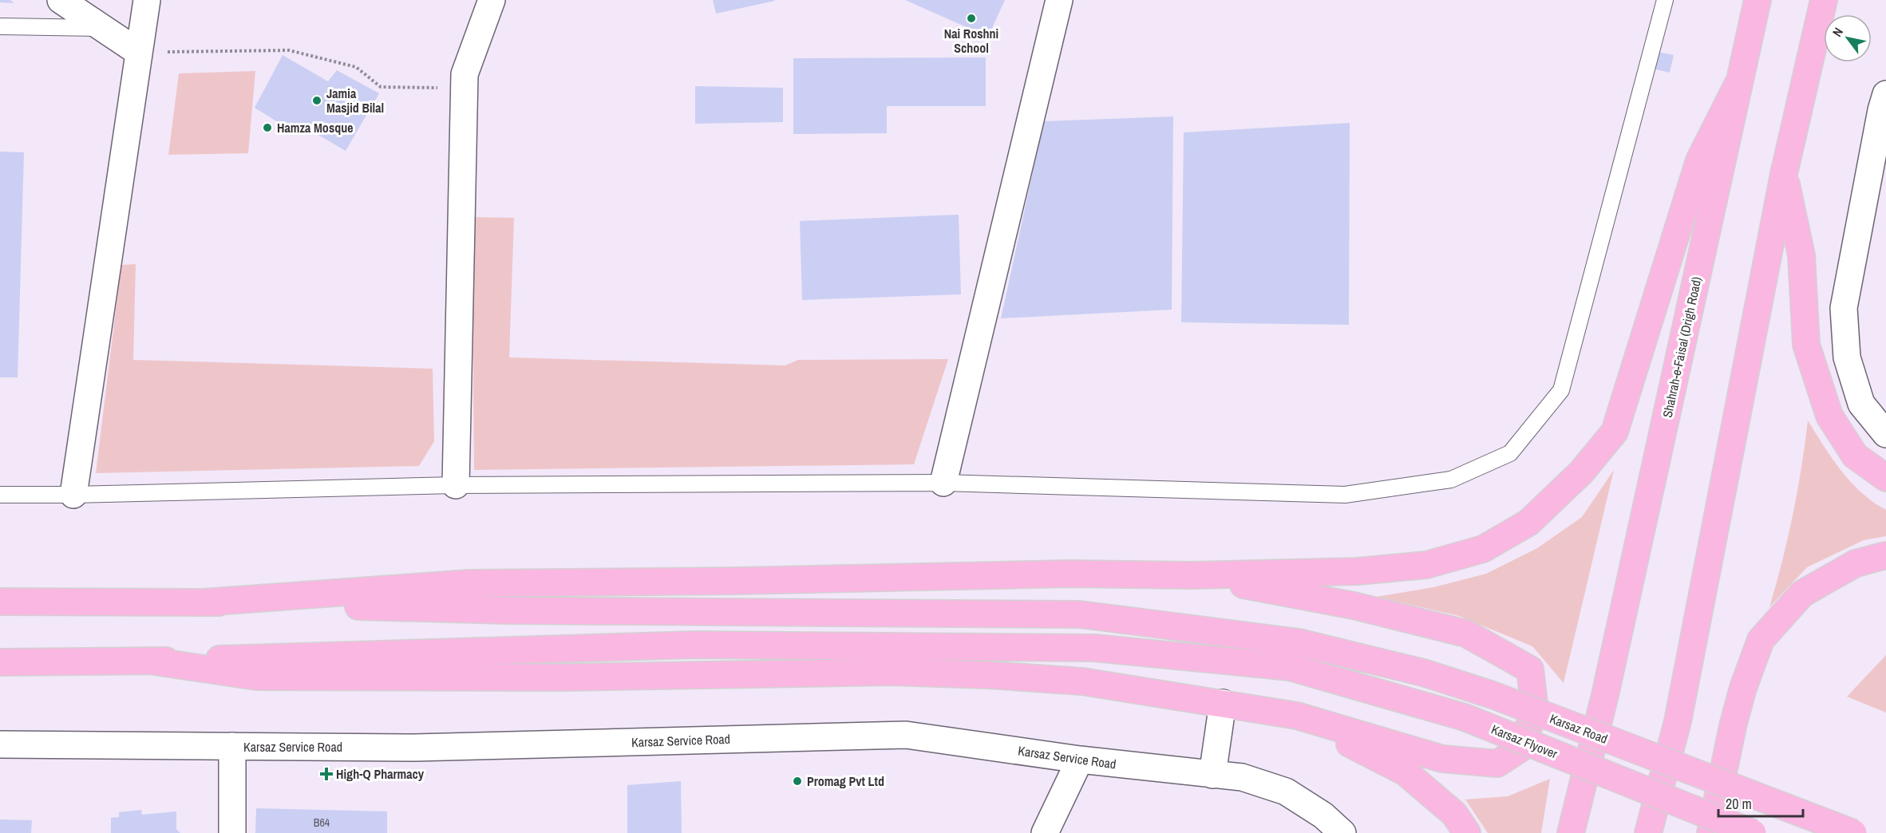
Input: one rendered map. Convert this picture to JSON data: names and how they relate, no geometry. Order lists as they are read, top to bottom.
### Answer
{
  "streets": {
    "highway": ["Shahrah-e-Faisal (Drigh Road)", "Karsaz Road", "Karsaz Flyover"],
    "street": ["Karsaz Service Road"]
  },
  "places": {
    "other": [
      "Nai Roshni School",
      "Jamia Masjid Bilal",
      "Hamza Mosque",
      "Promag Pvt Ltd"
    ],
    "health": ["High-Q Pharmacy"]
  },
  "house_numbers": ["B64"],
  "scale_bar": "20 m",
  "north": "top left"
}
